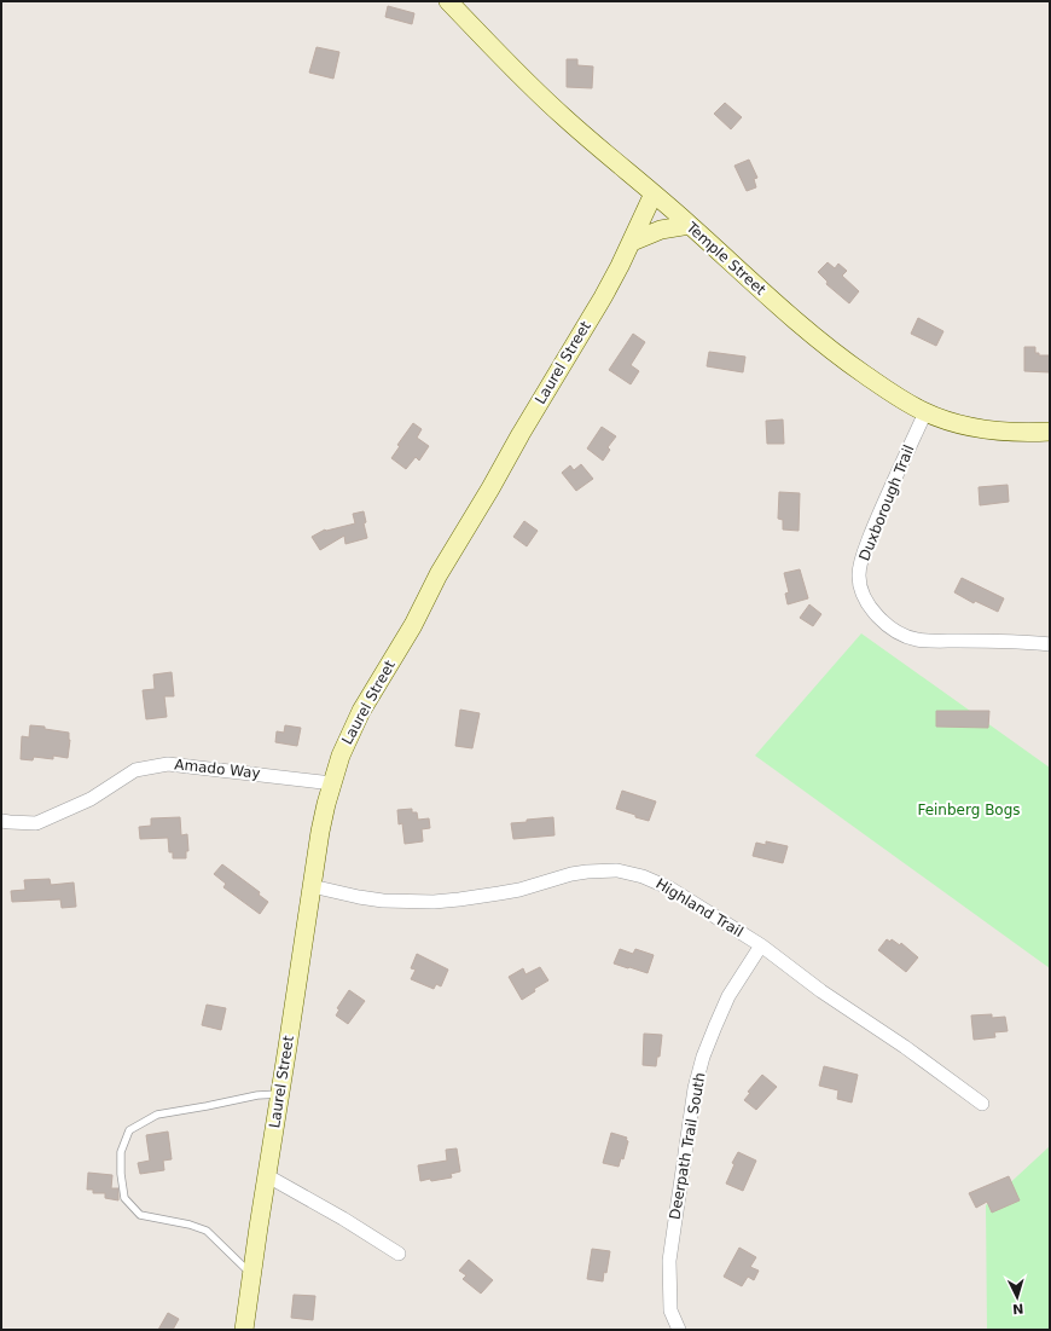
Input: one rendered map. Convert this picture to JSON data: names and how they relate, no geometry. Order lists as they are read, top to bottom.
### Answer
{
  "streets": {
    "main road": ["Temple Street", "Laurel Street"],
    "street": [
      "Duxborough Trail",
      "Amado Way",
      "Highland Trail",
      "Deerpath Trail South"
    ]
  },
  "crossings": [
    ["Temple Street", "Laurel Street"],
    ["Temple Street", "Duxborough Trail"],
    ["Laurel Street", "Amado Way"],
    ["Laurel Street", "Highland Trail"],
    ["Highland Trail", "Deerpath Trail South"]
  ],
  "parks": ["Feinberg Bogs"],
  "north": "bottom"
}
